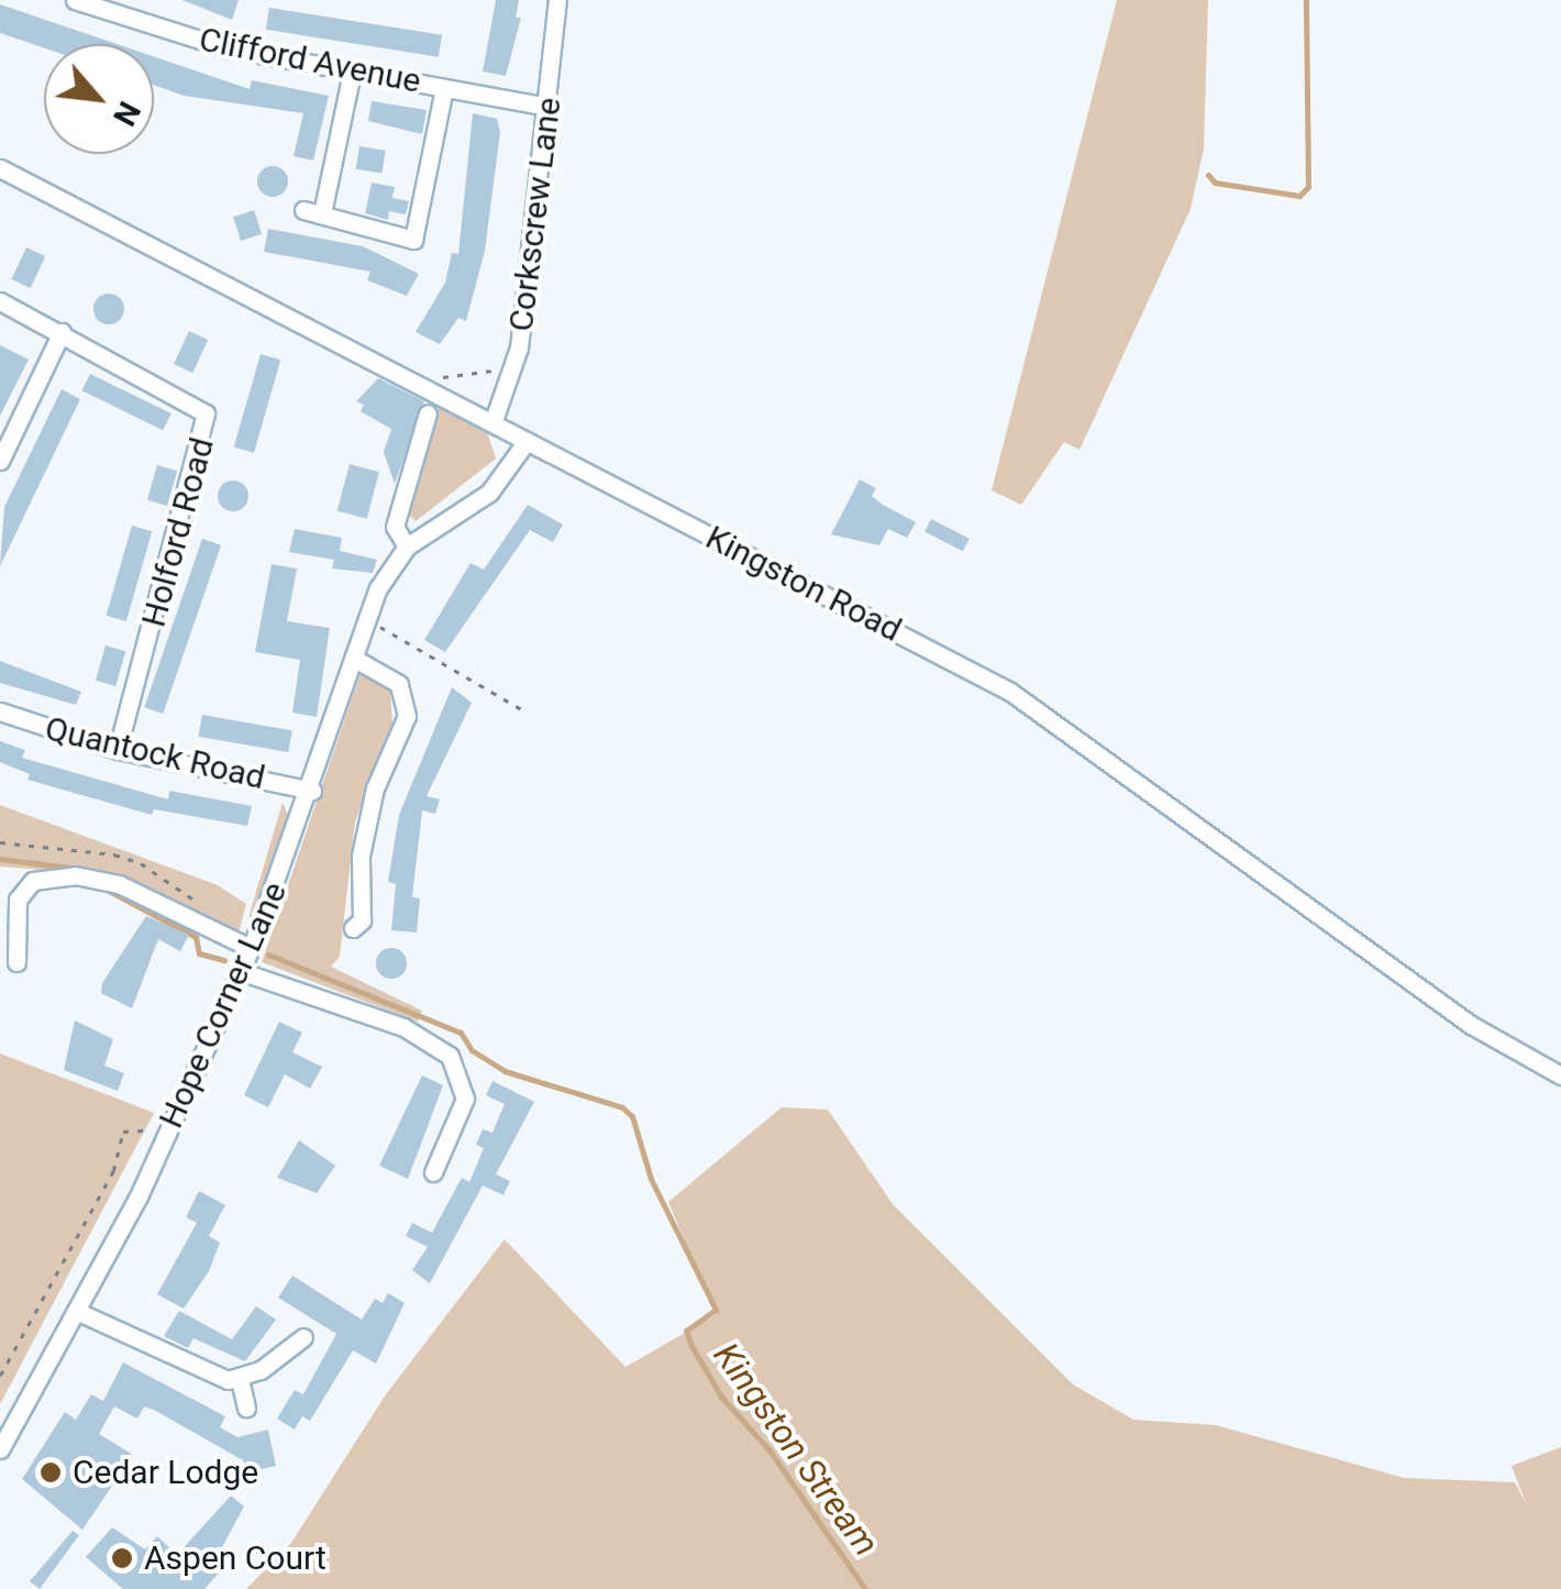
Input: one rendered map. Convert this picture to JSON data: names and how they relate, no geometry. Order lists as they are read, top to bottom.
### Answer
{
  "streets": {
    "street": [
      "Clifford Avenue",
      "Corkscrew Lane",
      "Holford Road",
      "Kingston Road",
      "Quantock Road",
      "Hope Corner Lane"
    ]
  },
  "crossings": [
    ["Clifford Avenue", "Corkscrew Lane"],
    ["Corkscrew Lane", "Kingston Road"],
    ["Holford Road", "Quantock Road"],
    ["Kingston Road", "Hope Corner Lane"],
    ["Quantock Road", "Hope Corner Lane"]
  ],
  "water": ["Kingston Stream"],
  "places": ["Cedar Lodge", "Aspen Court"],
  "north": "bottom right"
}
